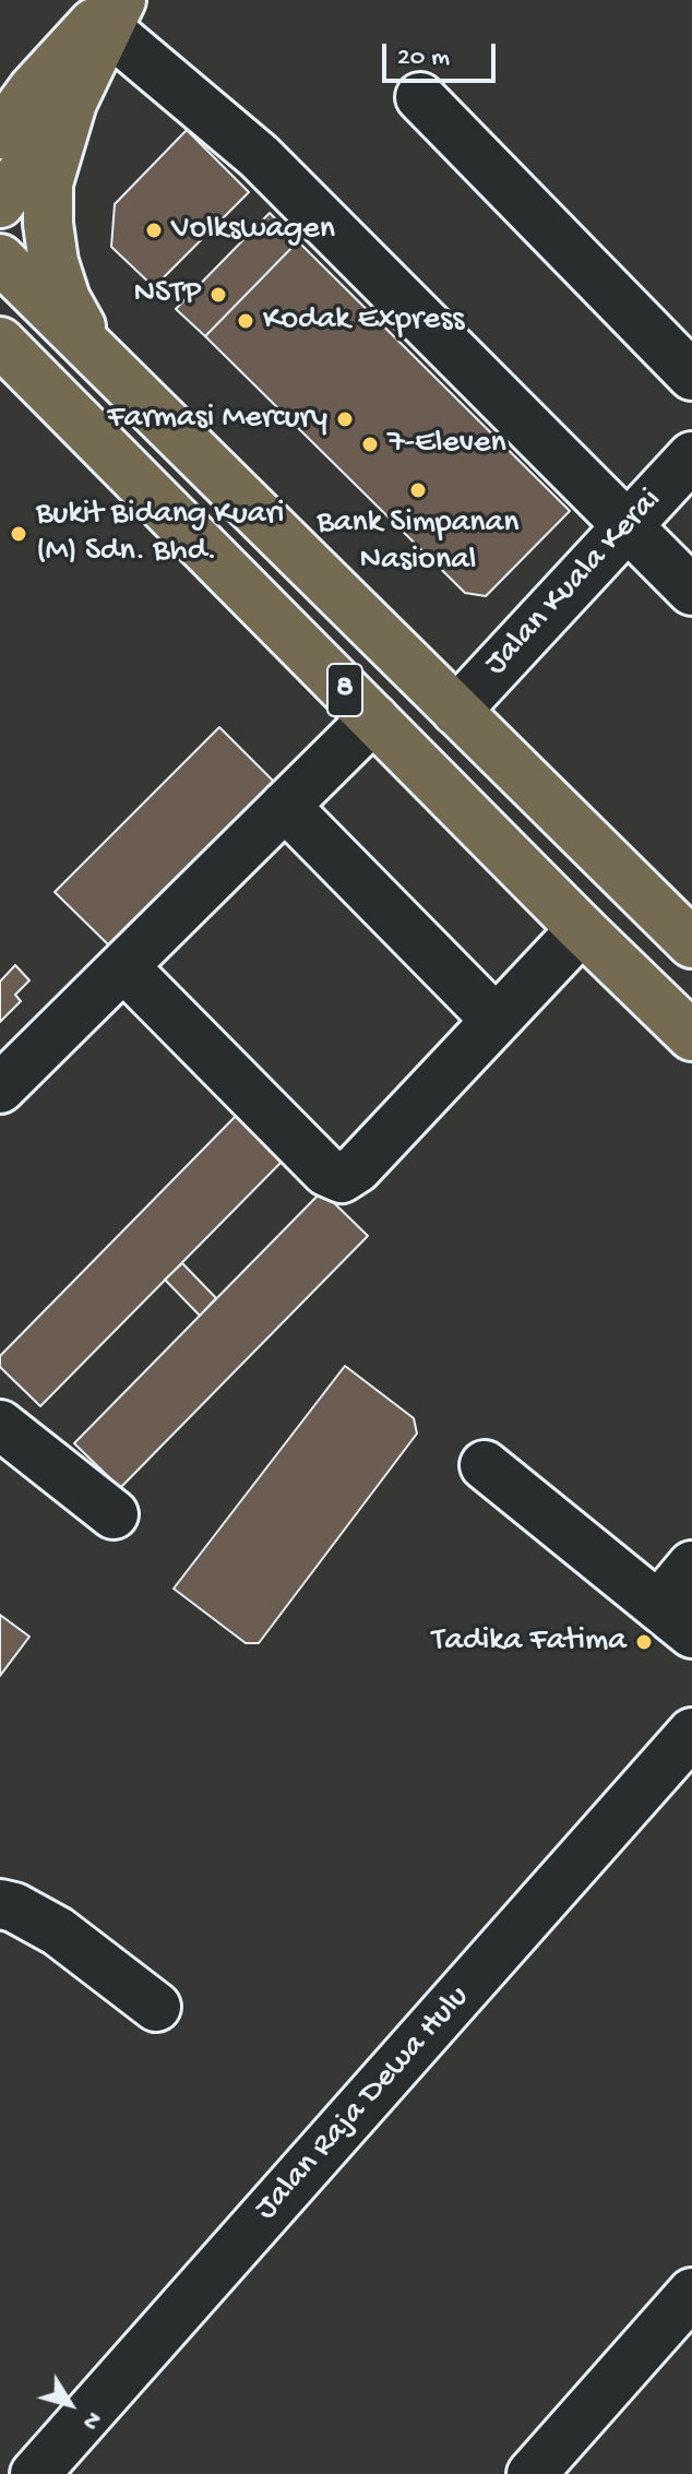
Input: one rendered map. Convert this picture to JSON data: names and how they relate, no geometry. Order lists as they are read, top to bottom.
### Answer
{
  "streets": {
    "main road": ["8"],
    "street": ["Jalan Kuala Kerai", "Jalan Raja Dewa Hulu"]
  },
  "crossings": [
    ["Jalan Kuala Kerai", "8"]
  ],
  "places": [
    "Volkswagen",
    "NSTP",
    "Kodak Express",
    "Farmasi Mercury",
    "7-Eleven",
    "Bank Simpanan Nasional",
    "Bukit Bidang Kuari (M) Sdn. Bhd.",
    "Tadika Fatima"
  ],
  "scale_bar": "20 m",
  "north": "bottom right"
}
